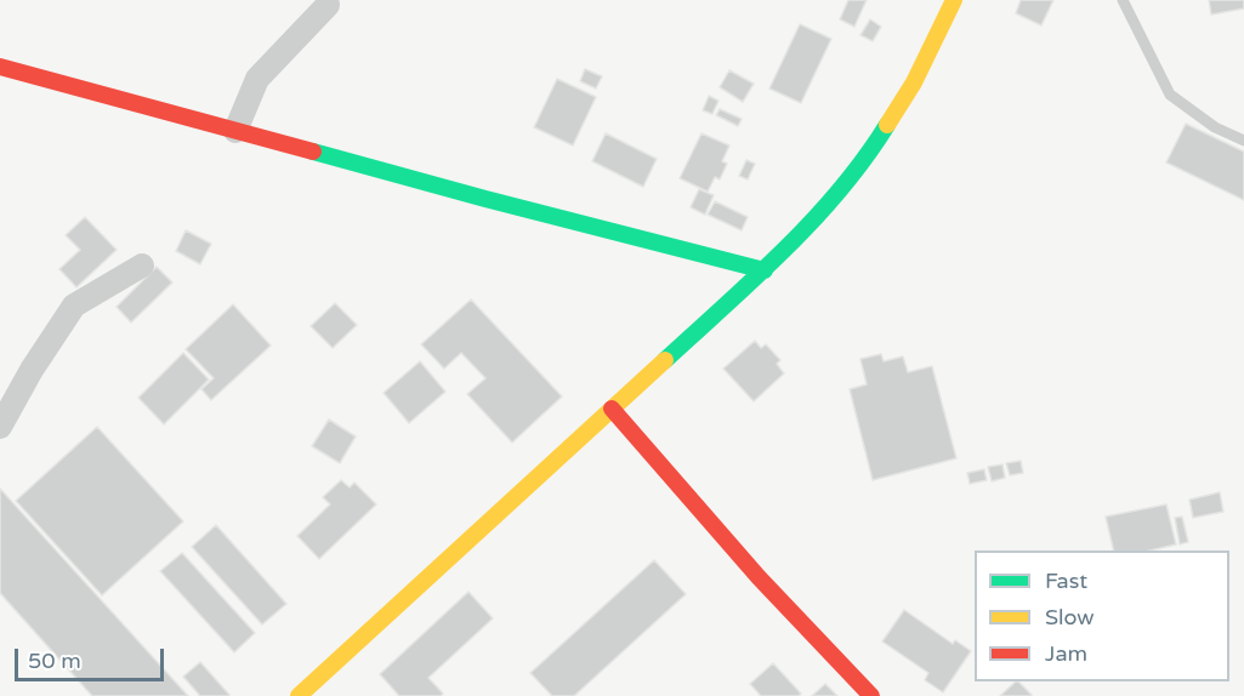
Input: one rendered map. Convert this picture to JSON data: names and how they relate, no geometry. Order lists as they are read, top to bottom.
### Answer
{
  "legend": ["Fast", "Slow", "Jam"],
  "scale_bar": "50 m"
}
